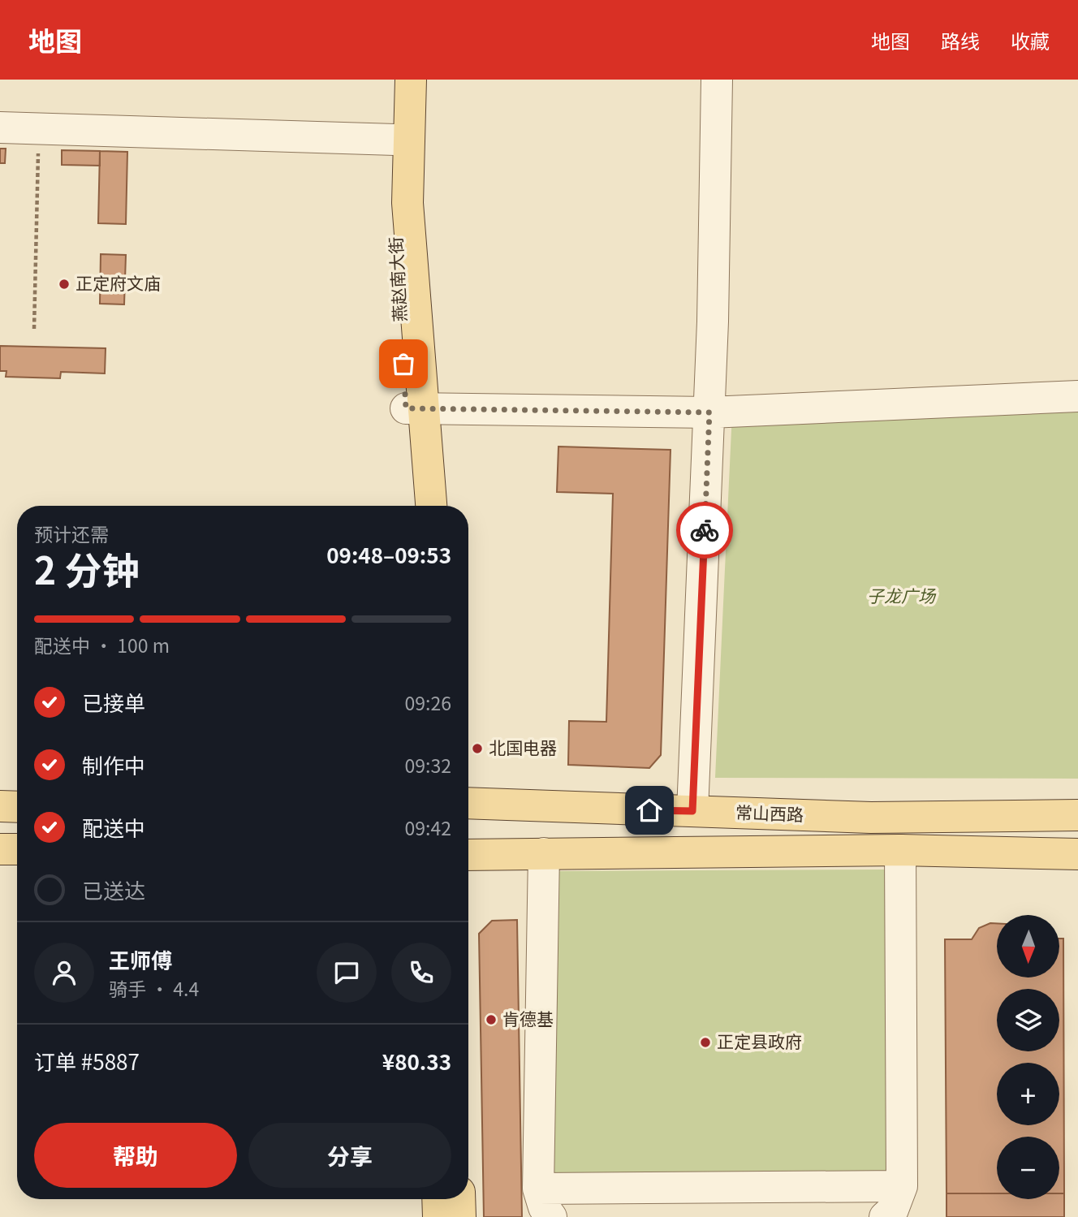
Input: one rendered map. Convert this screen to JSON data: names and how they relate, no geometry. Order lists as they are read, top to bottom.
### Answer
{
  "streets": {
    "main road": ["燕赵南大街", "常山西路"]
  },
  "parks": ["子龙广场"],
  "places": [
    "正定府文庙",
    "北国电器",
    "肯德基",
    "正定县政府"
  ],
  "north": "bottom",
  "page": {
    "header": "地图",
    "nav": ["地图", "路线", "收藏"],
    "heading": ["2 分钟", "预计还需", "09:48–09:53"],
    "panel": [
      "王师傅",
      "骑手 · 4.4",
      "订单 #5887",
      "¥80.33"
    ],
    "bar": "配送中 · 100 m",
    "list": [
      ["已接单", "09:26"],
      ["制作中", "09:32"],
      ["配送中", "09:42"],
      "已送达"
    ],
    "map_buttons": ["+", "−"],
    "buttons": ["帮助", "分享"]
  }
}
